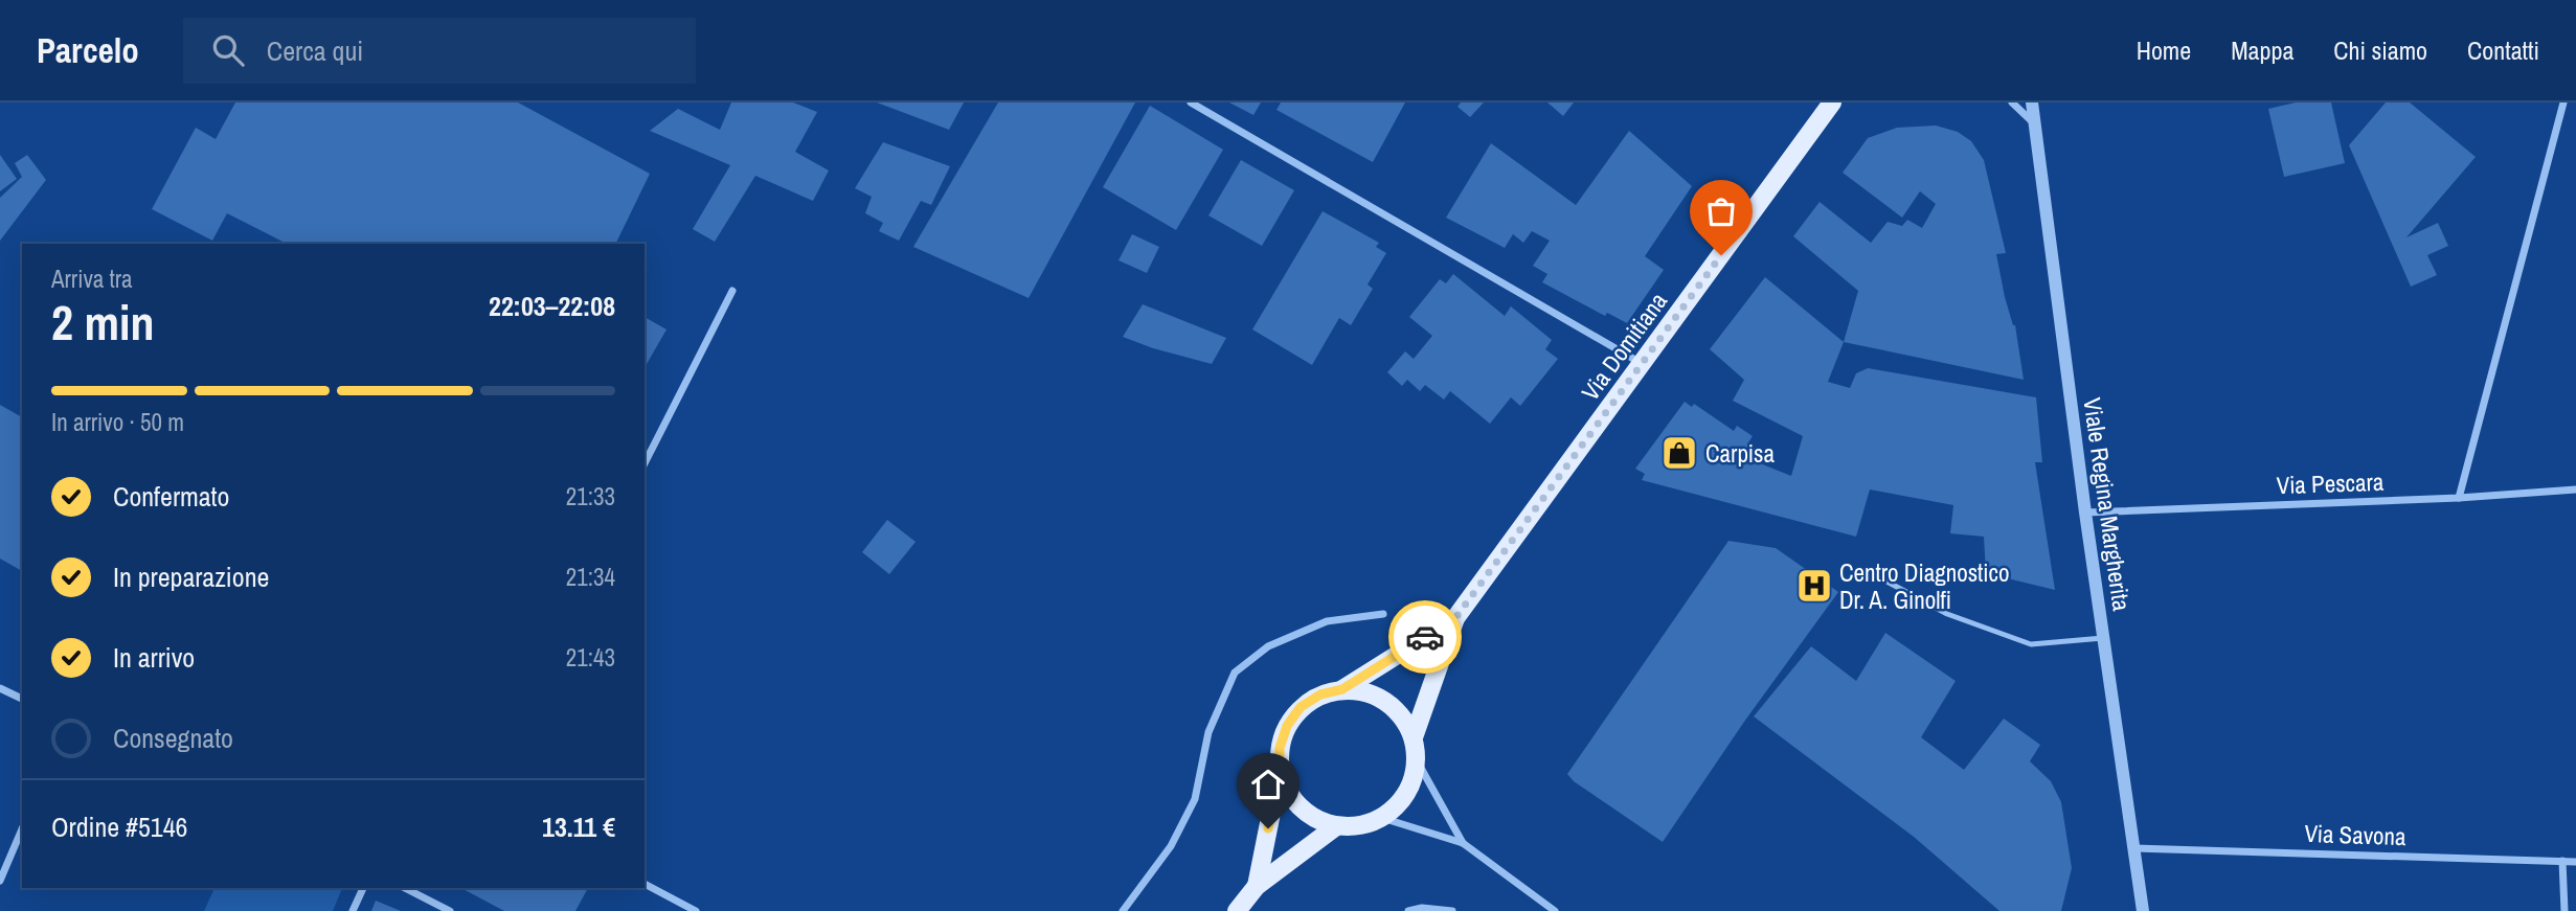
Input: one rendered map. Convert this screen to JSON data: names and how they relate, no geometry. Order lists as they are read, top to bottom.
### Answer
{
  "streets": {
    "main road": ["Via Domitiana"],
    "street": ["Via Pescara", "Viale Regina Margherita", "Via Savona"]
  },
  "crossings": [
    ["Via Pescara", "Viale Regina Margherita"],
    ["Viale Regina Margherita", "Via Savona"]
  ],
  "places": {
    "shop": ["Carpisa"],
    "hospital": ["Centro Diagnostico Dr. A. Ginolfi"]
  },
  "page": {
    "header": "Parcelo",
    "search": "Cerca qui",
    "nav": [
      "Home",
      "Mappa",
      "Chi siamo",
      "Contatti"
    ],
    "heading": ["2 min", "Arriva tra", "22:03–22:08"],
    "panel": ["Ordine #5146", "13.11 €"],
    "bar": "In arrivo · 50 m",
    "list": [
      ["Confermato", "21:33"],
      ["In preparazione", "21:34"],
      ["In arrivo", "21:43"],
      "Consegnato"
    ]
  }
}
